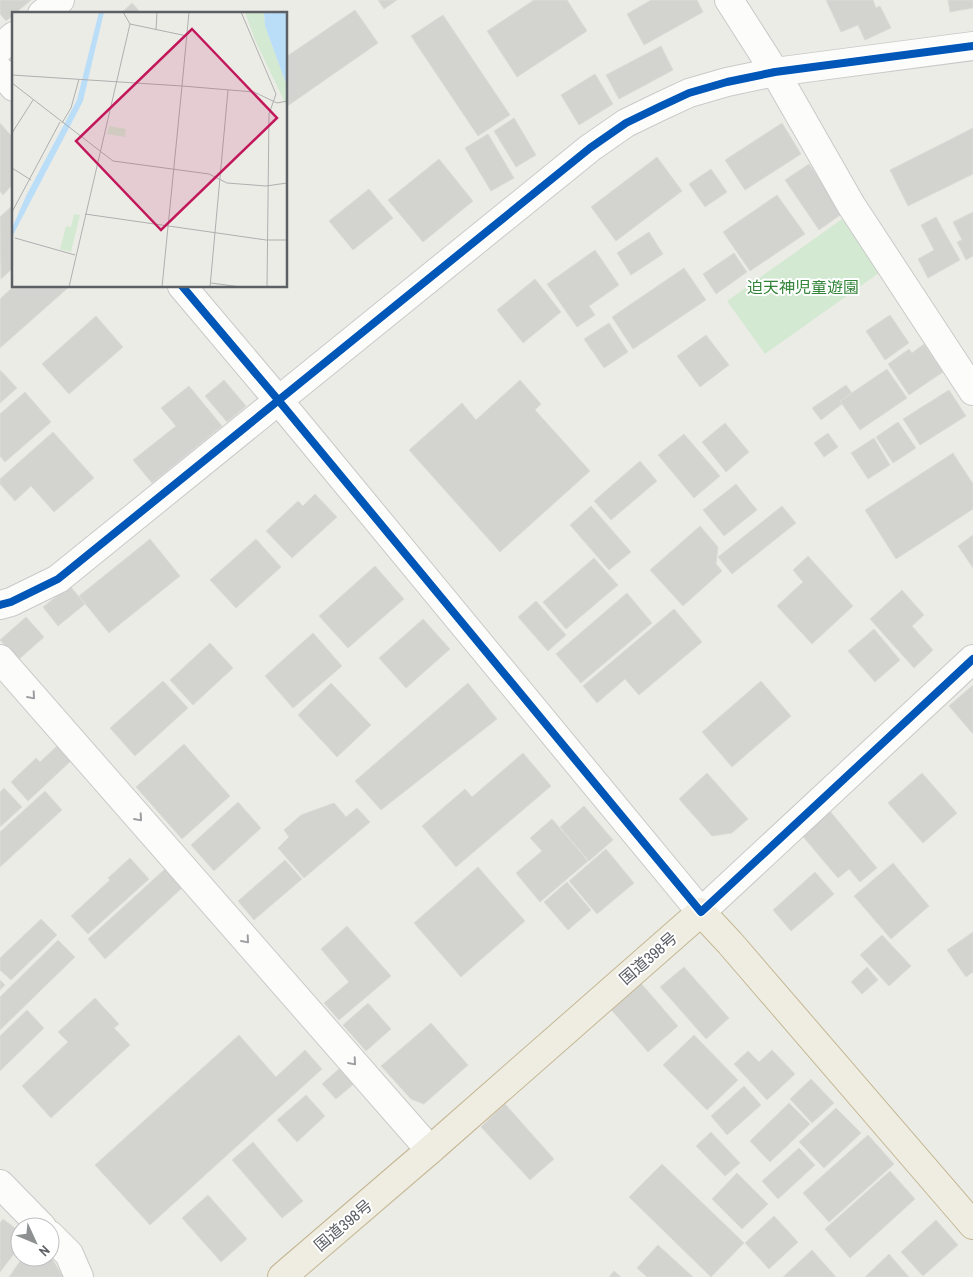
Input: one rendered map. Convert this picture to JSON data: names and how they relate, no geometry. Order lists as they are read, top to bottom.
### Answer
{
  "streets": {
    "highway": ["国道398号"]
  },
  "parks": ["迫天神児童遊園"],
  "north": "bottom right"
}
